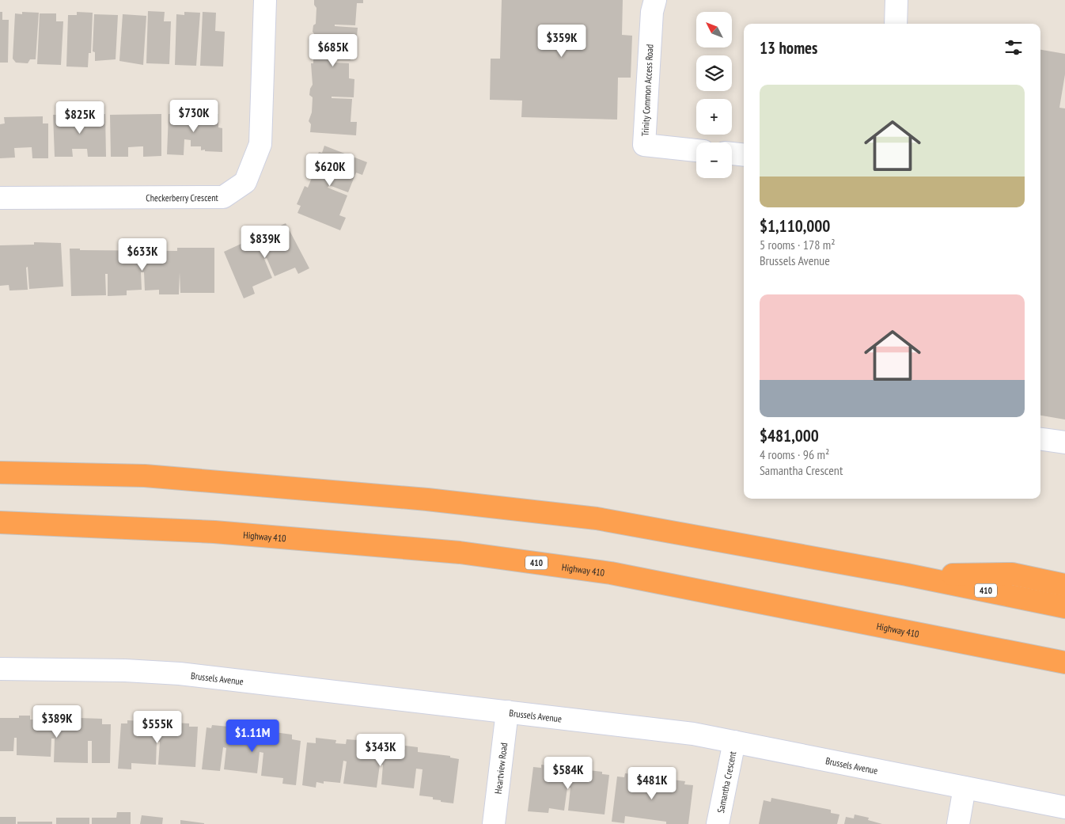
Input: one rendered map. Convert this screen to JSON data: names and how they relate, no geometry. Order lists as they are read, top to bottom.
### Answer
{
  "streets": {
    "highway": ["Highway 410", "410"],
    "street": [
      "Trinity Common Access Road",
      "Checkerberry Crescent",
      "Brussels Avenue",
      "Heartview Road",
      "Samantha Crescent"
    ]
  },
  "crossings": [
    ["Brussels Avenue", "Heartview Road"],
    ["Brussels Avenue", "Samantha Crescent"]
  ],
  "north": "top left",
  "page": {
    "map_buttons": ["+", "−"],
    "heading": "13 homes",
    "price": [
      "$359K",
      "$685K",
      "$730K",
      "$825K",
      "$620K",
      "$839K",
      "$633K",
      "$389K",
      "$555K",
      "$1.11M",
      "$343K",
      "$584K",
      "$481K"
    ],
    "list": [
      {
        "name": "$1,110,000",
        "note": "5 rooms · 178 m² · Brussels Avenue"
      },
      {
        "name": "$481,000",
        "note": "4 rooms · 96 m² · Samantha Crescent"
      }
    ]
  }
}
